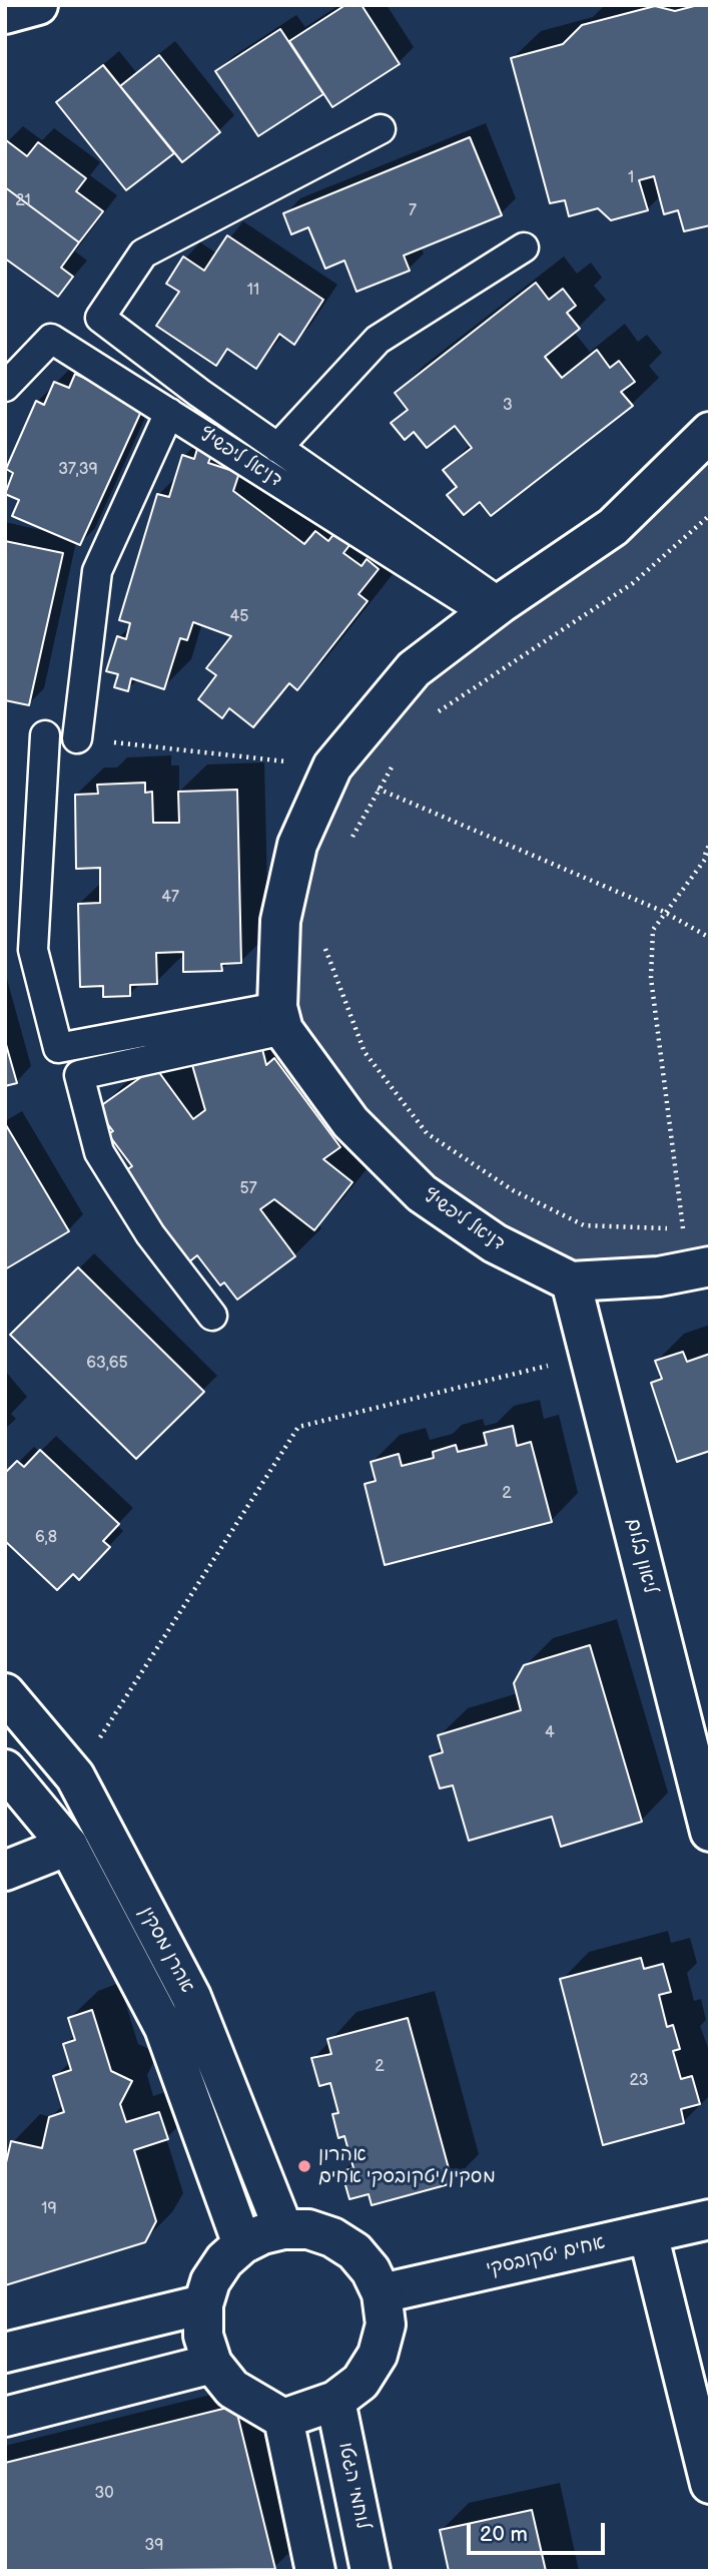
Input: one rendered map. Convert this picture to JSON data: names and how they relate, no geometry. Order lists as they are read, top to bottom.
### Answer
{
  "streets": {
    "street": [
      "דניאל ליפשיץ",
      "ליאון בלום",
      "אהרן מסקין",
      "אחים יטקובסקי",
      "לוחמי הגטו"
    ]
  },
  "crossings": [
    ["דניאל ליפשיץ", "ליאון בלום"],
    ["אהרן מסקין", "אחים יטקובסקי"],
    ["אהרן מסקין", "לוחמי הגטו"],
    ["אחים יטקובסקי", "לוחמי הגטו"]
  ],
  "places": ["אהרון מסקין/יטקובסקי אחים"],
  "house_numbers": [
    "1",
    "21",
    "7",
    "11",
    "3",
    "37,39",
    "45",
    "47",
    "57",
    "63,65",
    "2",
    "6,8",
    "4",
    "2",
    "23",
    "19",
    "30",
    "39"
  ],
  "scale_bar": "20 m"
}
